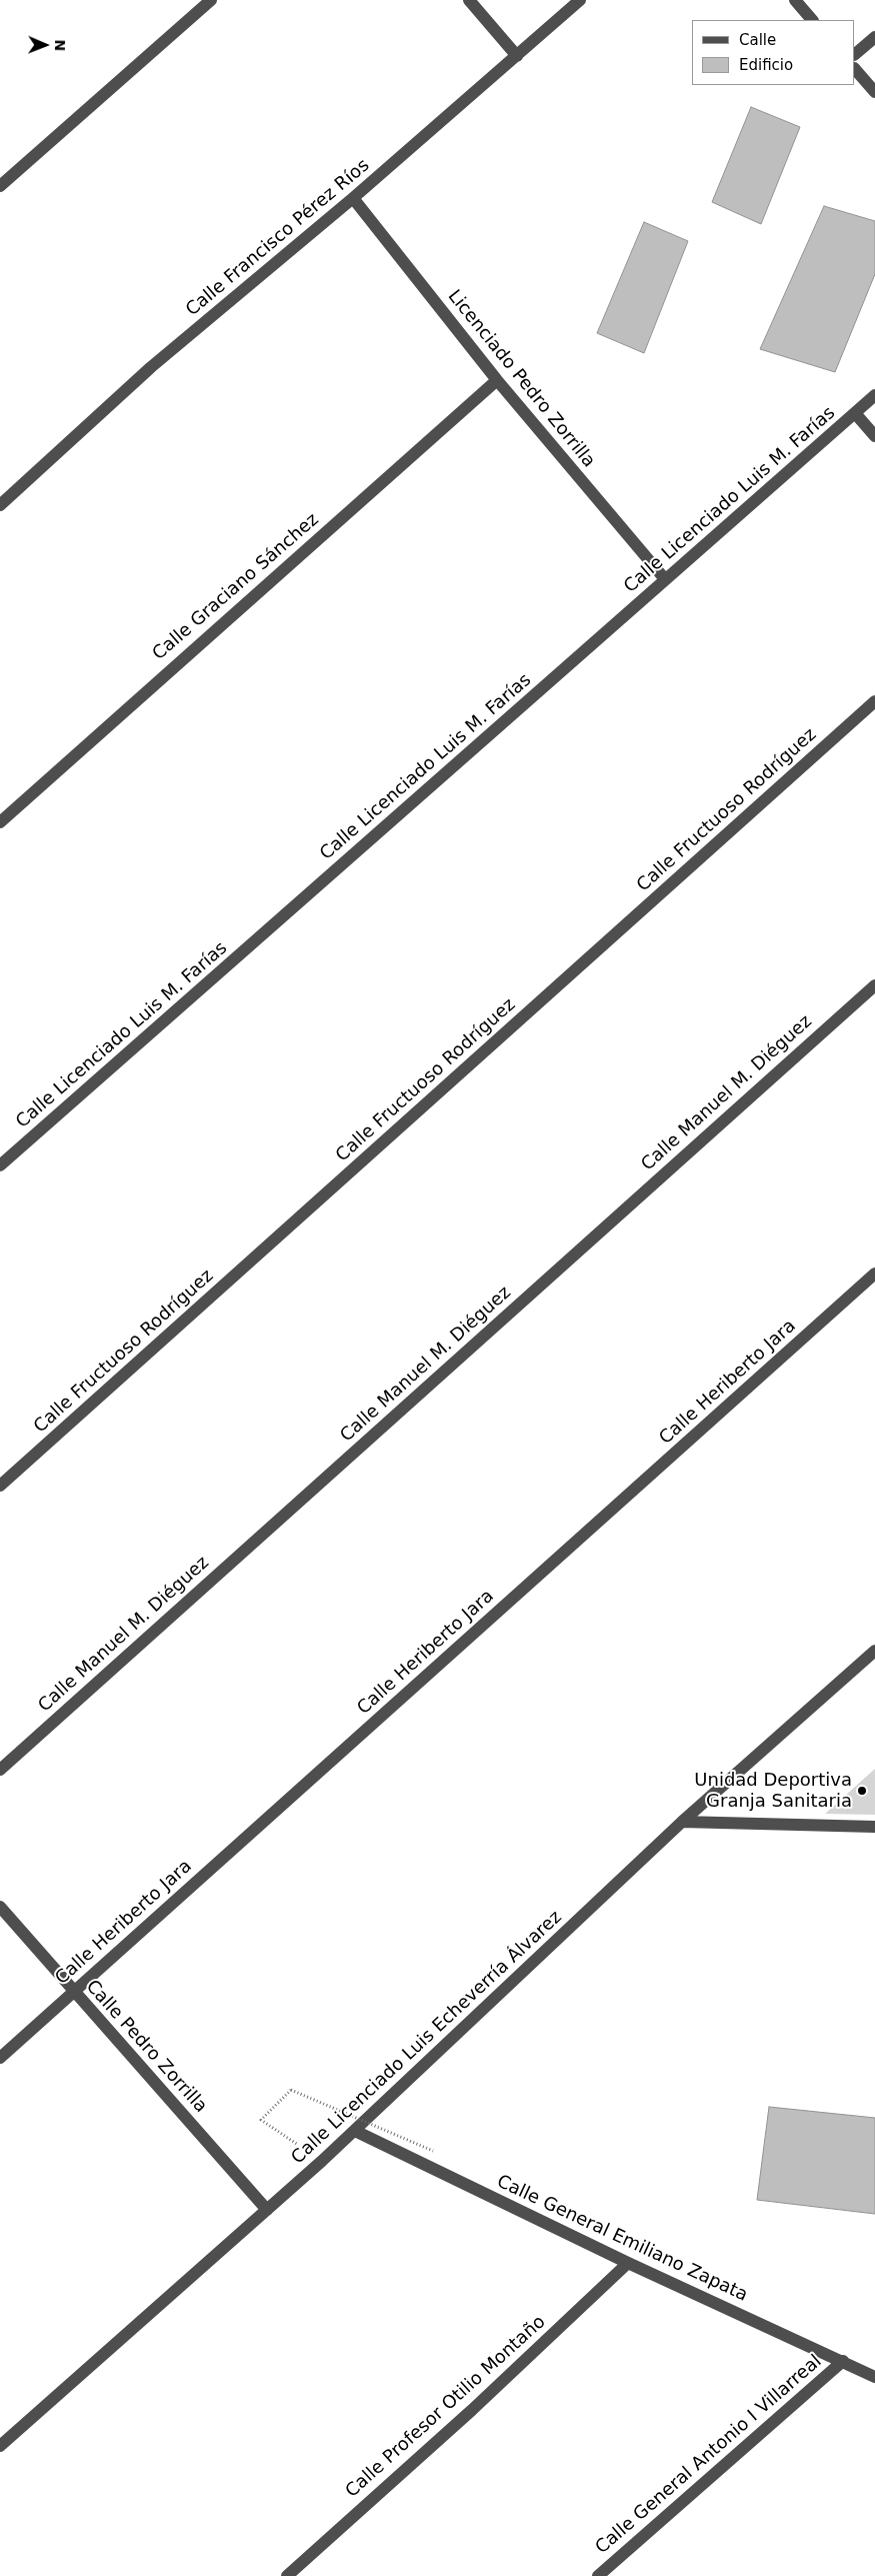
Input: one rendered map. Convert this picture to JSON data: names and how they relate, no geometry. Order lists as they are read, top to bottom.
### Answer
{
  "streets": {
    "street": [
      "Calle Francisco Pérez Ríos",
      "Licenciado Pedro Zorrilla",
      "Calle Licenciado Luis M. Farías",
      "Calle Graciano Sánchez",
      "Calle Fructuoso Rodríguez",
      "Calle Manuel M. Diéguez",
      "Calle Heriberto Jara",
      "Calle Licenciado Luis Echeverría Álvarez",
      "Calle Pedro Zorrilla",
      "Calle General Emiliano Zapata",
      "Calle Profesor Otilio Montaño",
      "Calle General Antonio I Villarreal"
    ]
  },
  "crossings": [
    ["Calle Francisco Pérez Ríos", "Licenciado Pedro Zorrilla"],
    ["Licenciado Pedro Zorrilla", "Calle Licenciado Luis M. Farías"],
    ["Licenciado Pedro Zorrilla", "Calle Graciano Sánchez"],
    ["Calle Heriberto Jara", "Calle Pedro Zorrilla"],
    ["Calle Licenciado Luis Echeverría Álvarez", "Calle Pedro Zorrilla"],
    ["Calle Licenciado Luis Echeverría Álvarez", "Calle General Emiliano Zapata"],
    ["Calle General Emiliano Zapata", "Calle Profesor Otilio Montaño"],
    ["Calle General Emiliano Zapata", "Calle General Antonio I Villarreal"]
  ],
  "places": ["Unidad Deportiva Granja Sanitaria"],
  "legend": ["Calle", "Edificio"],
  "north": "right"
}
